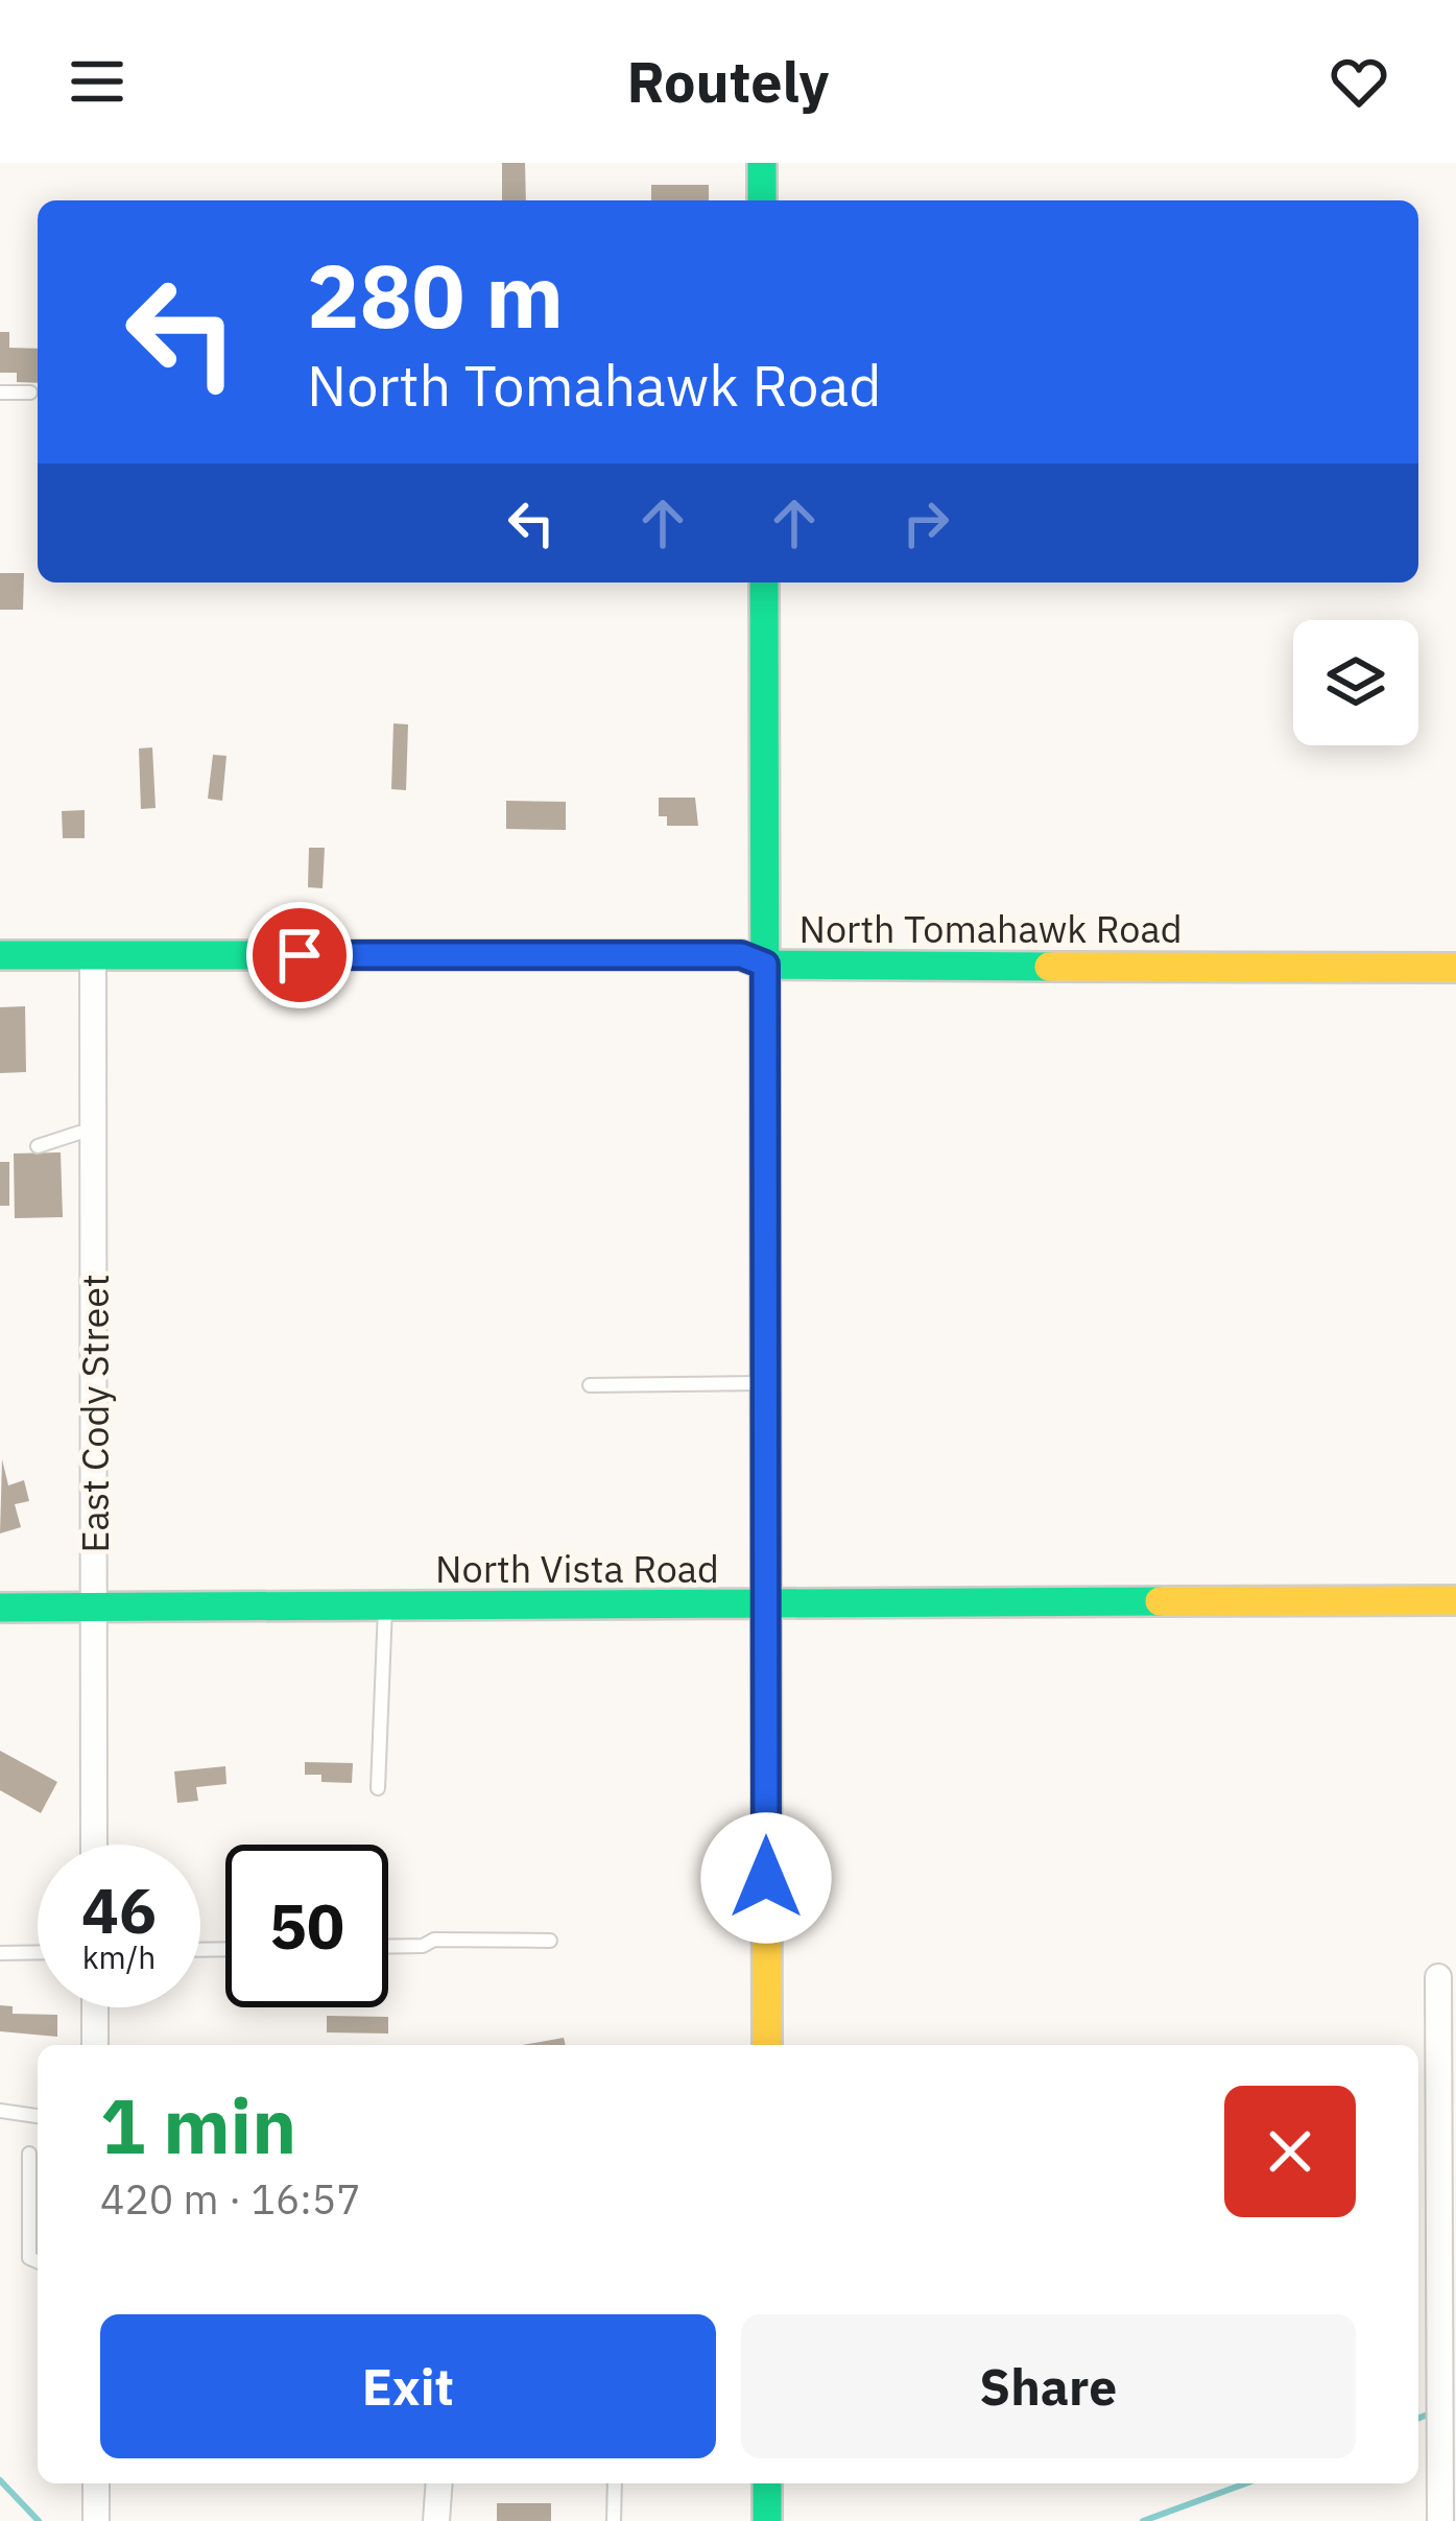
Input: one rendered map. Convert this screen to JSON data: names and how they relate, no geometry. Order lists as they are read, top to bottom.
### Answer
{
  "streets": {
    "street": ["North Tomahawk Road", "East Cody Street", "North Vista Road"]
  },
  "crossings": [
    ["North Tomahawk Road", "East Cody Street"],
    ["East Cody Street", "North Vista Road"]
  ],
  "page": {
    "header": "Routely",
    "turn": ["280 m", "North Tomahawk Road"],
    "speed": "46 km/h",
    "limit": "50",
    "heading": ["1 min", "420 m · 16:57"],
    "buttons": ["Exit", "Share"]
  }
}
